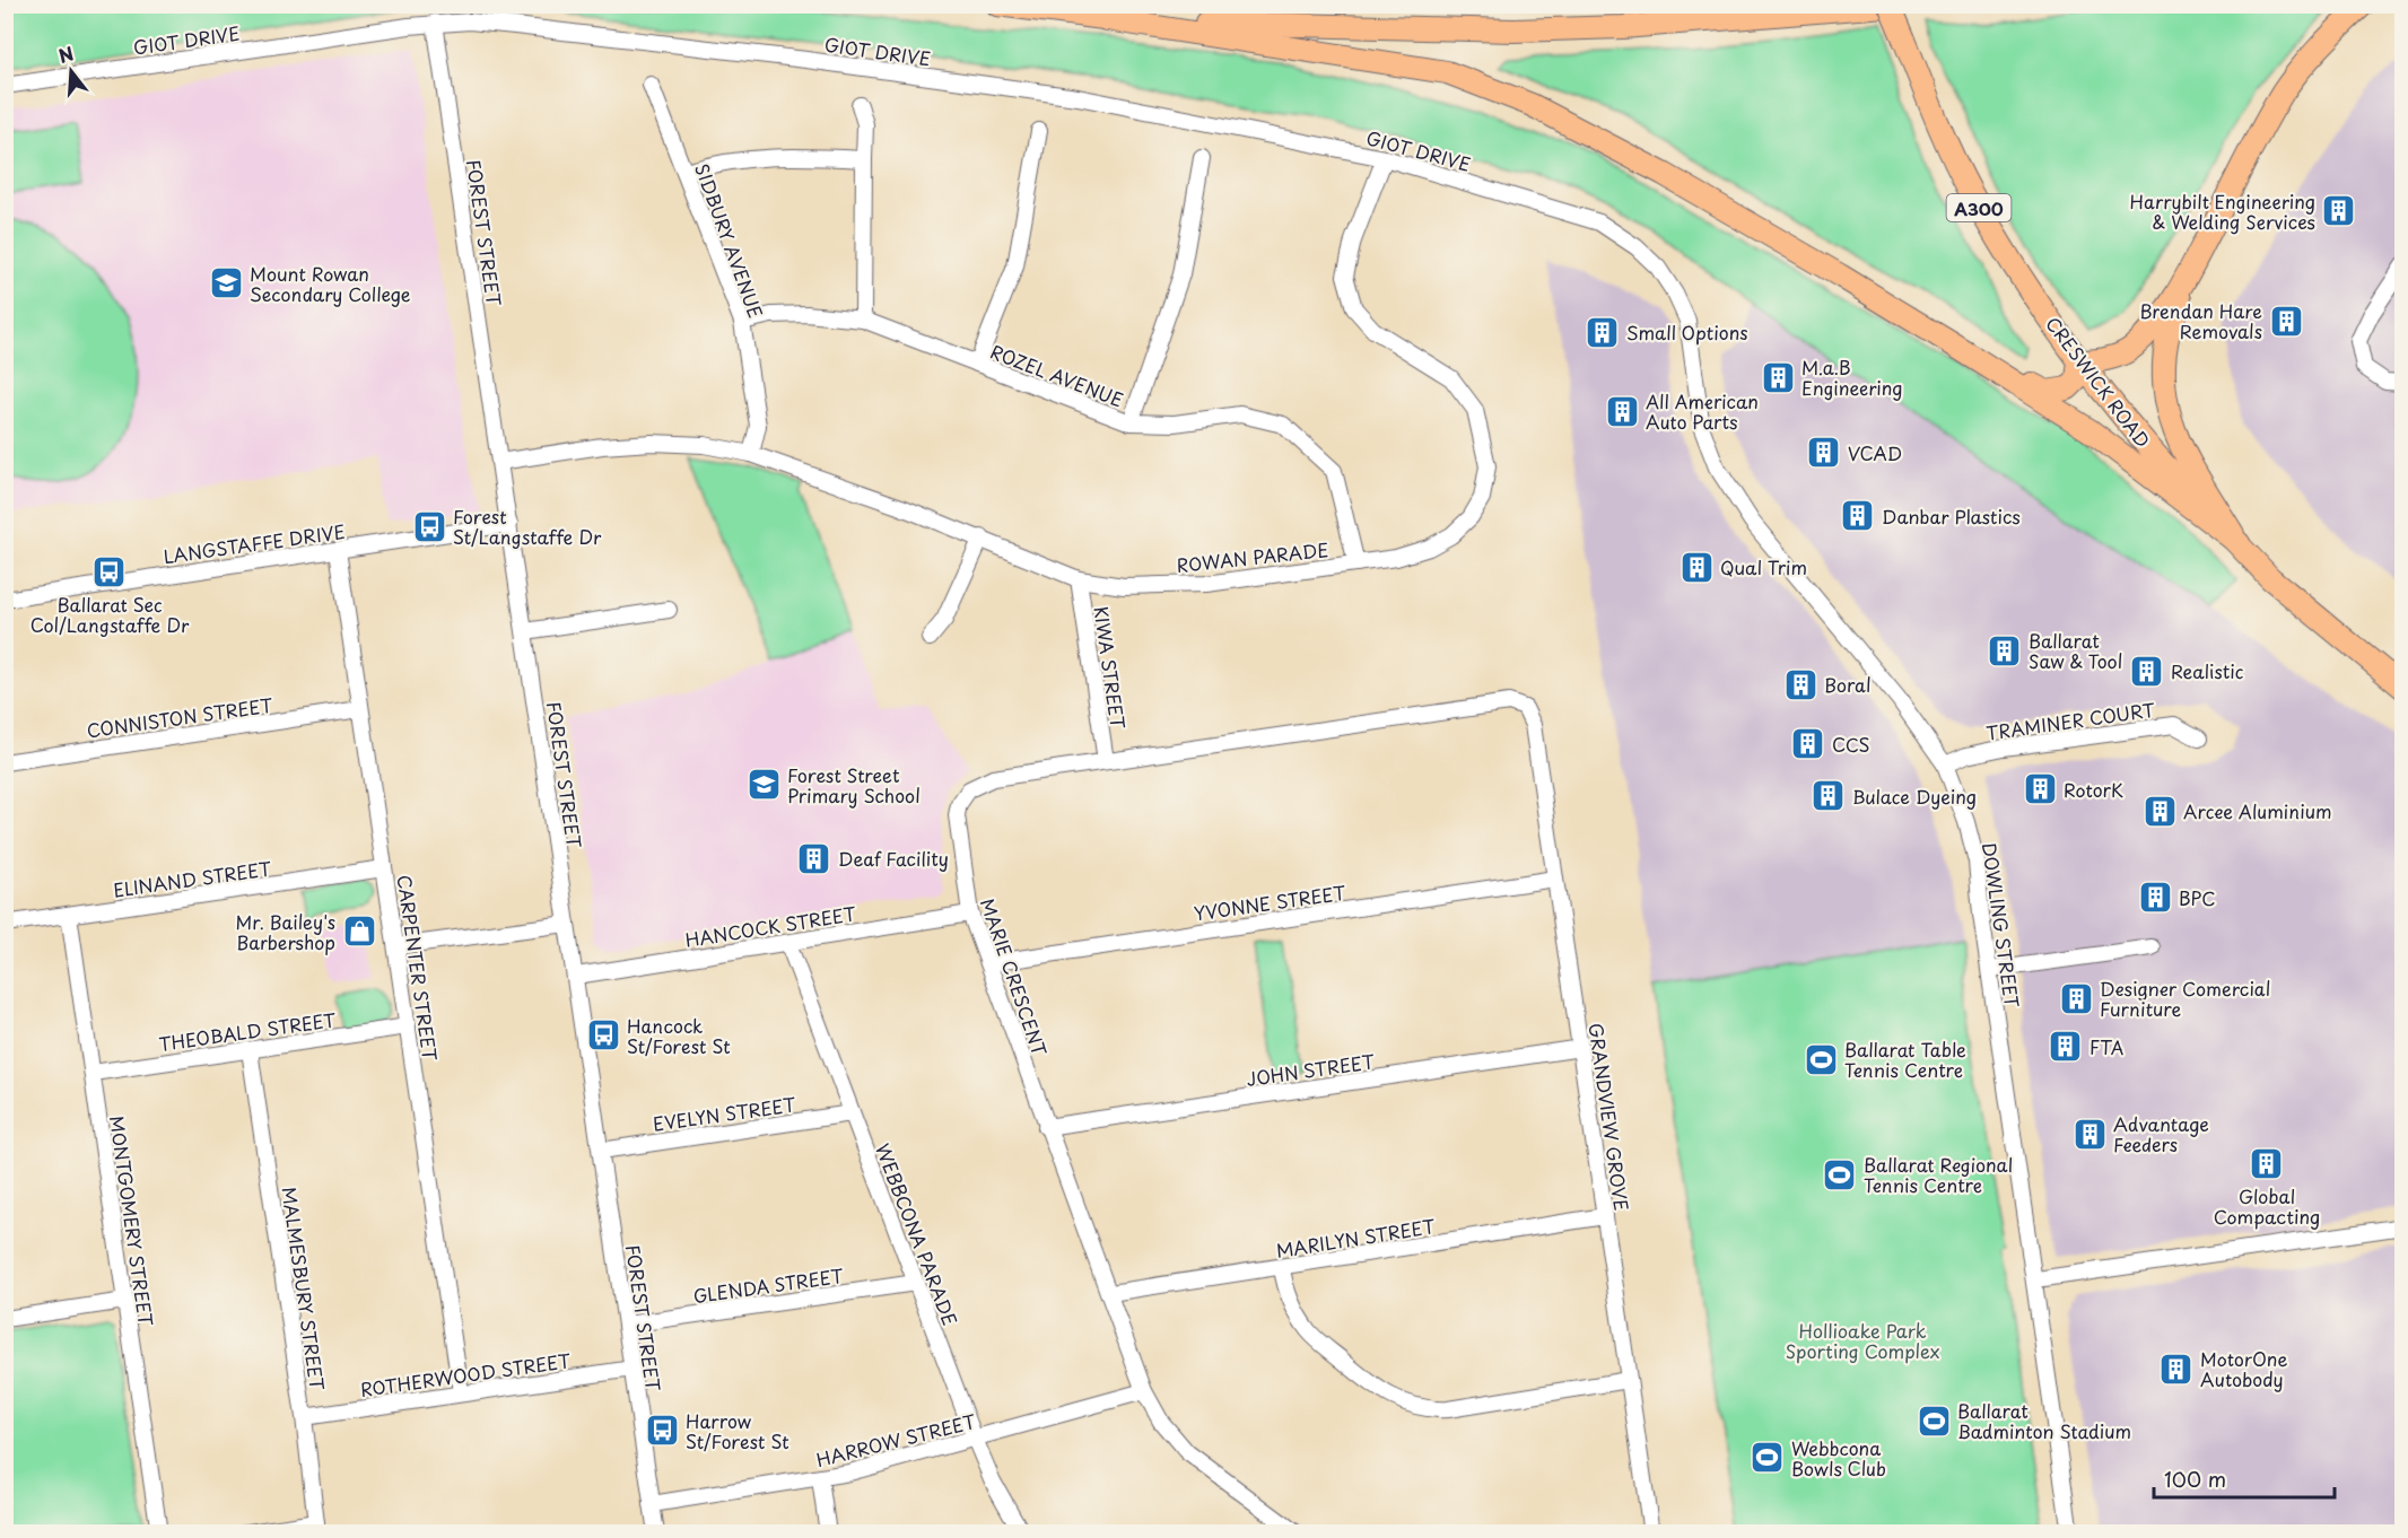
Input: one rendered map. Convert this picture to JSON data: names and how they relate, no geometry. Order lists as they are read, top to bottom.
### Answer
{
  "streets": {
    "highway": ["A300", "CRESWICK ROAD"],
    "street": [
      "GIOT DRIVE",
      "FOREST STREET",
      "SIDBURY AVENUE",
      "ROZEL AVENUE",
      "LANGSTAFFE DRIVE",
      "ROWAN PARADE",
      "KIWA STREET",
      "CONNISTON STREET",
      "TRAMINER COURT",
      "ELINAND STREET",
      "YVONNE STREET",
      "DOWLING STREET",
      "HANCOCK STREET",
      "CARPENTER STREET",
      "MARIE CRESCENT",
      "THEOBALD STREET",
      "JOHN STREET",
      "EVELYN STREET",
      "GRANDVIEW GROVE",
      "MONTGOMERY STREET",
      "WEBBCONA PARADE",
      "MARILYN STREET",
      "GLENDA STREET",
      "MALMESBURY STREET",
      "ROTHERWOOD STREET",
      "HARROW STREET"
    ]
  },
  "crossings": [
    ["GIOT DRIVE", "FOREST STREET"],
    ["GIOT DRIVE", "ROWAN PARADE"],
    ["GIOT DRIVE", "DOWLING STREET"],
    ["FOREST STREET", "LANGSTAFFE DRIVE"],
    ["FOREST STREET", "ROWAN PARADE"],
    ["FOREST STREET", "HANCOCK STREET"],
    ["FOREST STREET", "EVELYN STREET"],
    ["FOREST STREET", "GLENDA STREET"],
    ["FOREST STREET", "ROTHERWOOD STREET"],
    ["FOREST STREET", "HARROW STREET"],
    ["SIDBURY AVENUE", "ROZEL AVENUE"],
    ["SIDBURY AVENUE", "ROWAN PARADE"],
    ["ROZEL AVENUE", "ROWAN PARADE"],
    ["LANGSTAFFE DRIVE", "CARPENTER STREET"],
    ["ROWAN PARADE", "KIWA STREET"],
    ["KIWA STREET", "MARIE CRESCENT"],
    ["CONNISTON STREET", "CARPENTER STREET"],
    ["TRAMINER COURT", "DOWLING STREET"],
    ["ELINAND STREET", "CARPENTER STREET"],
    ["ELINAND STREET", "MONTGOMERY STREET"],
    ["YVONNE STREET", "MARIE CRESCENT"],
    ["YVONNE STREET", "GRANDVIEW GROVE"],
    ["HANCOCK STREET", "MARIE CRESCENT"],
    ["HANCOCK STREET", "WEBBCONA PARADE"],
    ["CARPENTER STREET", "THEOBALD STREET"],
    ["CARPENTER STREET", "ROTHERWOOD STREET"],
    ["MARIE CRESCENT", "JOHN STREET"],
    ["MARIE CRESCENT", "GRANDVIEW GROVE"],
    ["MARIE CRESCENT", "MARILYN STREET"],
    ["MARIE CRESCENT", "HARROW STREET"],
    ["THEOBALD STREET", "MONTGOMERY STREET"],
    ["THEOBALD STREET", "MALMESBURY STREET"],
    ["JOHN STREET", "GRANDVIEW GROVE"],
    ["EVELYN STREET", "WEBBCONA PARADE"],
    ["GRANDVIEW GROVE", "MARILYN STREET"],
    ["WEBBCONA PARADE", "GLENDA STREET"],
    ["WEBBCONA PARADE", "HARROW STREET"],
    ["MALMESBURY STREET", "ROTHERWOOD STREET"]
  ],
  "parks": ["Hollioake Park Sporting Complex"],
  "places": {
    "building": [
      "Harrybilt Engineering & Welding Services",
      "Brendan Hare Removals",
      "Small Options",
      "M.a.B Engineering",
      "All American Auto Parts",
      "VCAD",
      "Danbar Plastics",
      "Qual Trim",
      "Ballarat Saw & Tool",
      "Realistic",
      "Boral",
      "CCS",
      "RotorK",
      "Bulace Dyeing",
      "Arcee Aluminium",
      "Deaf Facility",
      "BPC",
      "Designer Comercial Furniture",
      "FTA",
      "Advantage Feeders",
      "Global Compacting",
      "MotorOne Autobody"
    ],
    "school or university": ["Mount Rowan Secondary College", "Forest Street Primary School"],
    "bus stop": [
      "Forest St/Langstaffe Dr",
      "Ballarat Sec Col/Langstaffe Dr",
      "Hancock St/Forest St",
      "Harrow St/Forest St"
    ],
    "shop": ["Mr. Bailey's Barbershop"],
    "sports": [
      "Ballarat Table Tennis Centre",
      "Ballarat Regional Tennis Centre",
      "Ballarat Badminton Stadium",
      "Webbcona Bowls Club"
    ]
  },
  "scale_bar": "100 m",
  "north": "top"
}
